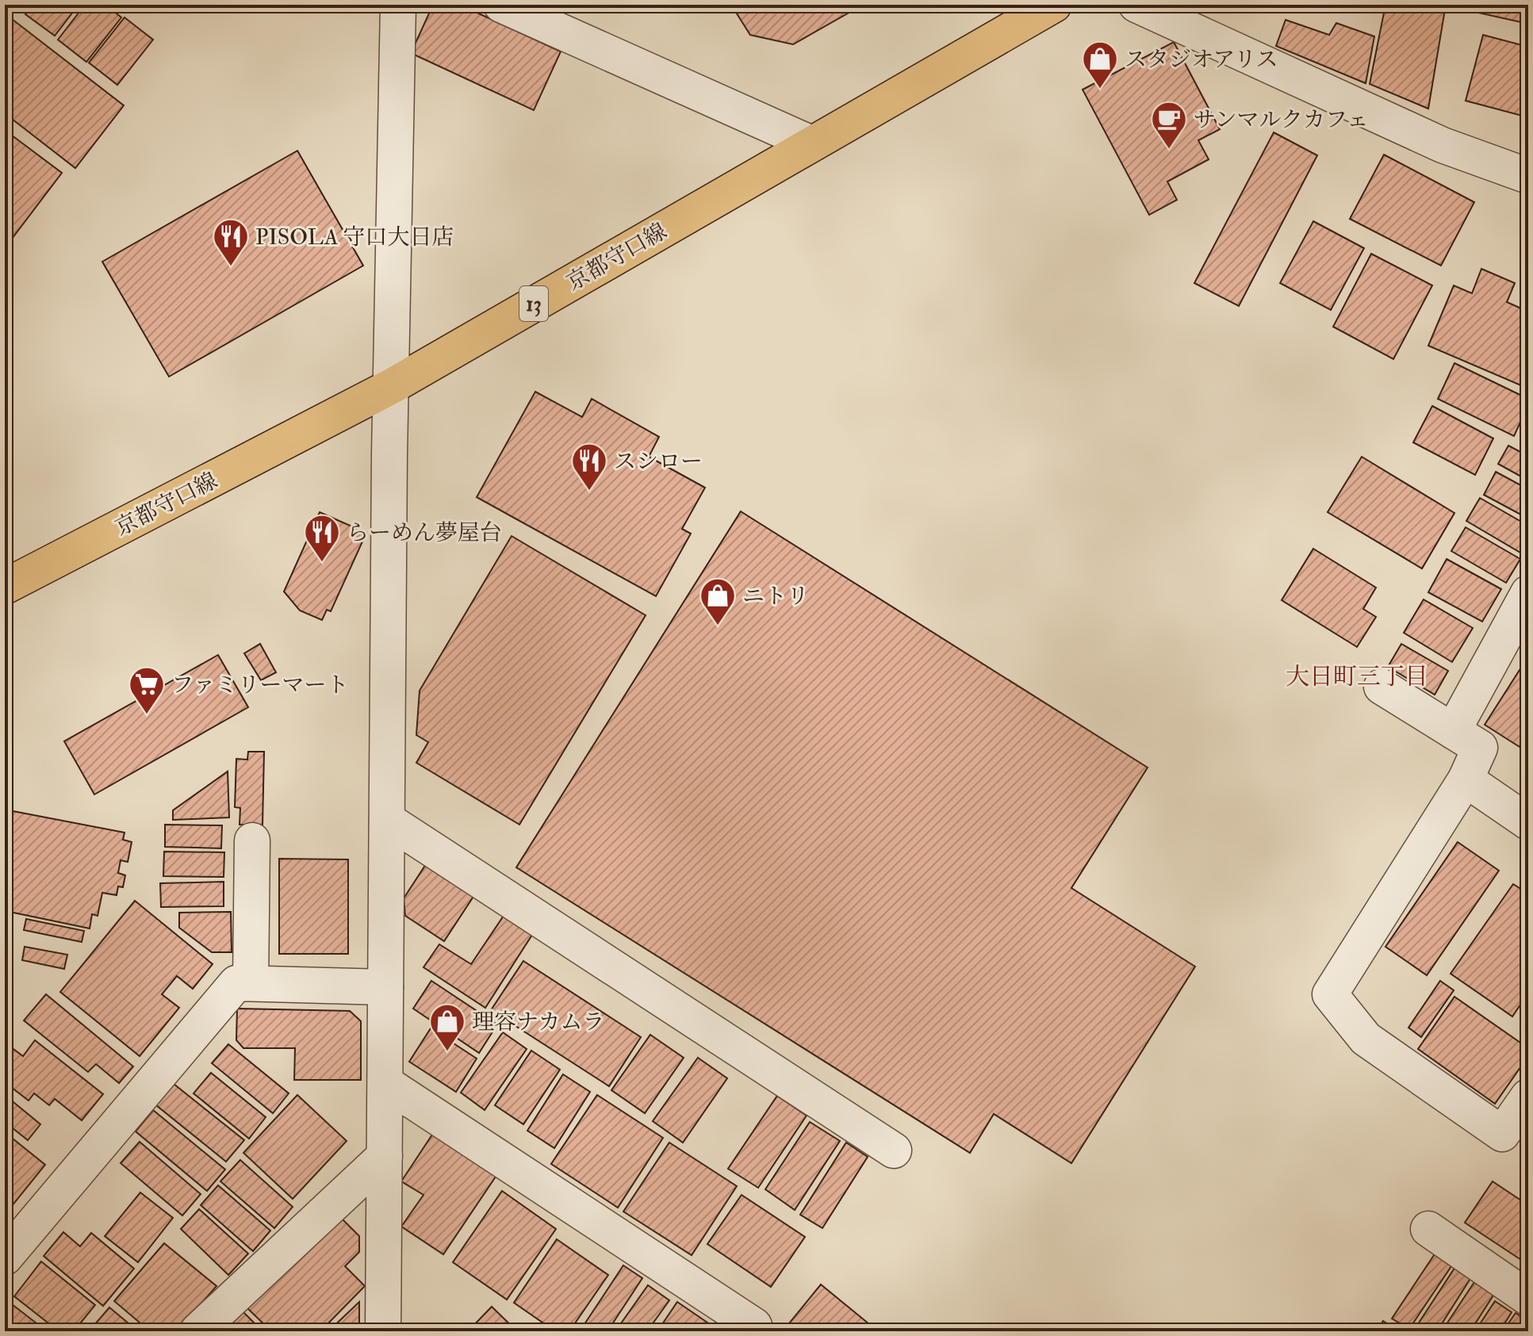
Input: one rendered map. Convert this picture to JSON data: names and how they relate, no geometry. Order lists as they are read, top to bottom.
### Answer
{
  "streets": {
    "main road": ["京都守口線", "13"]
  },
  "districts": ["大日町三丁目"],
  "places": {
    "shop": ["スタジオアリス", "ニトリ", "理容ナカムラ"],
    "cafe": ["サンマルクカフェ"],
    "restaurant": ["PISOLA 守口大日店", "スシロー", "らーめん夢屋台"],
    "supermarket": ["ファミリーマート"]
  }
}
